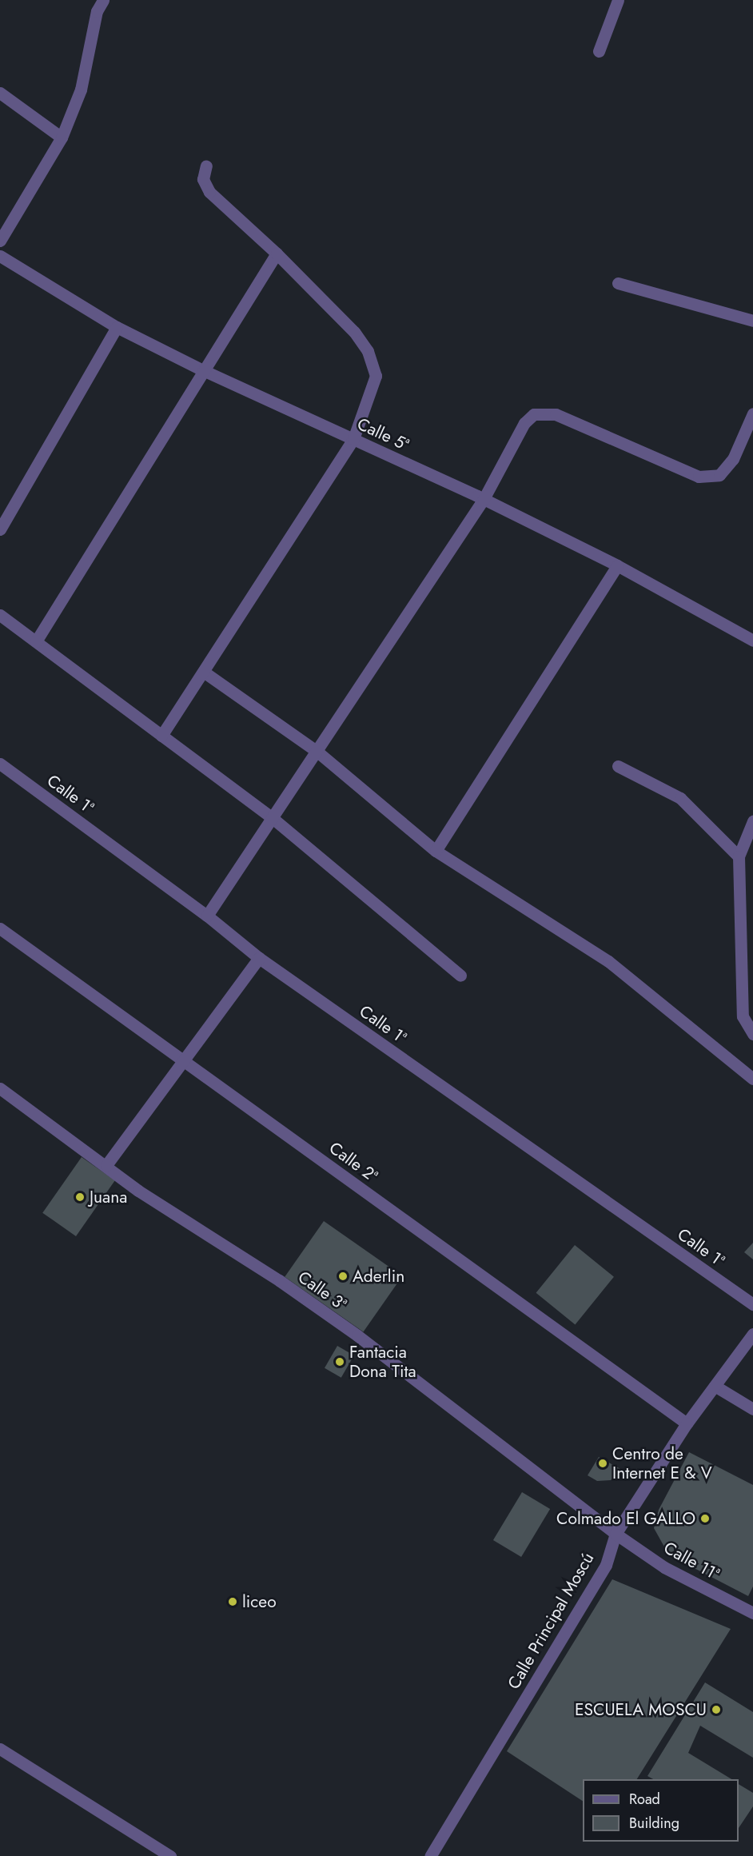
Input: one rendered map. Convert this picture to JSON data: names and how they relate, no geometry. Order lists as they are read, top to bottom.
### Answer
{
  "streets": {
    "street": [
      "Calle 5ª",
      "Calle 1ª",
      "Calle 2ª",
      "Calle 3ª",
      "Calle 11ª",
      "Calle Principal Moscú"
    ]
  },
  "crossings": [
    ["Calle 2ª", "Calle Principal Moscú"],
    ["Calle 3ª", "Calle 11ª"],
    ["Calle 3ª", "Calle Principal Moscú"],
    ["Calle 11ª", "Calle Principal Moscú"]
  ],
  "places": [
    "Juana",
    "Aderlin",
    "Fantacia Dona Tita",
    "Centro de Internet E & V",
    "Colmado El GALLO",
    "liceo",
    "ESCUELA MOSCU"
  ],
  "legend": ["Road", "Building"]
}
